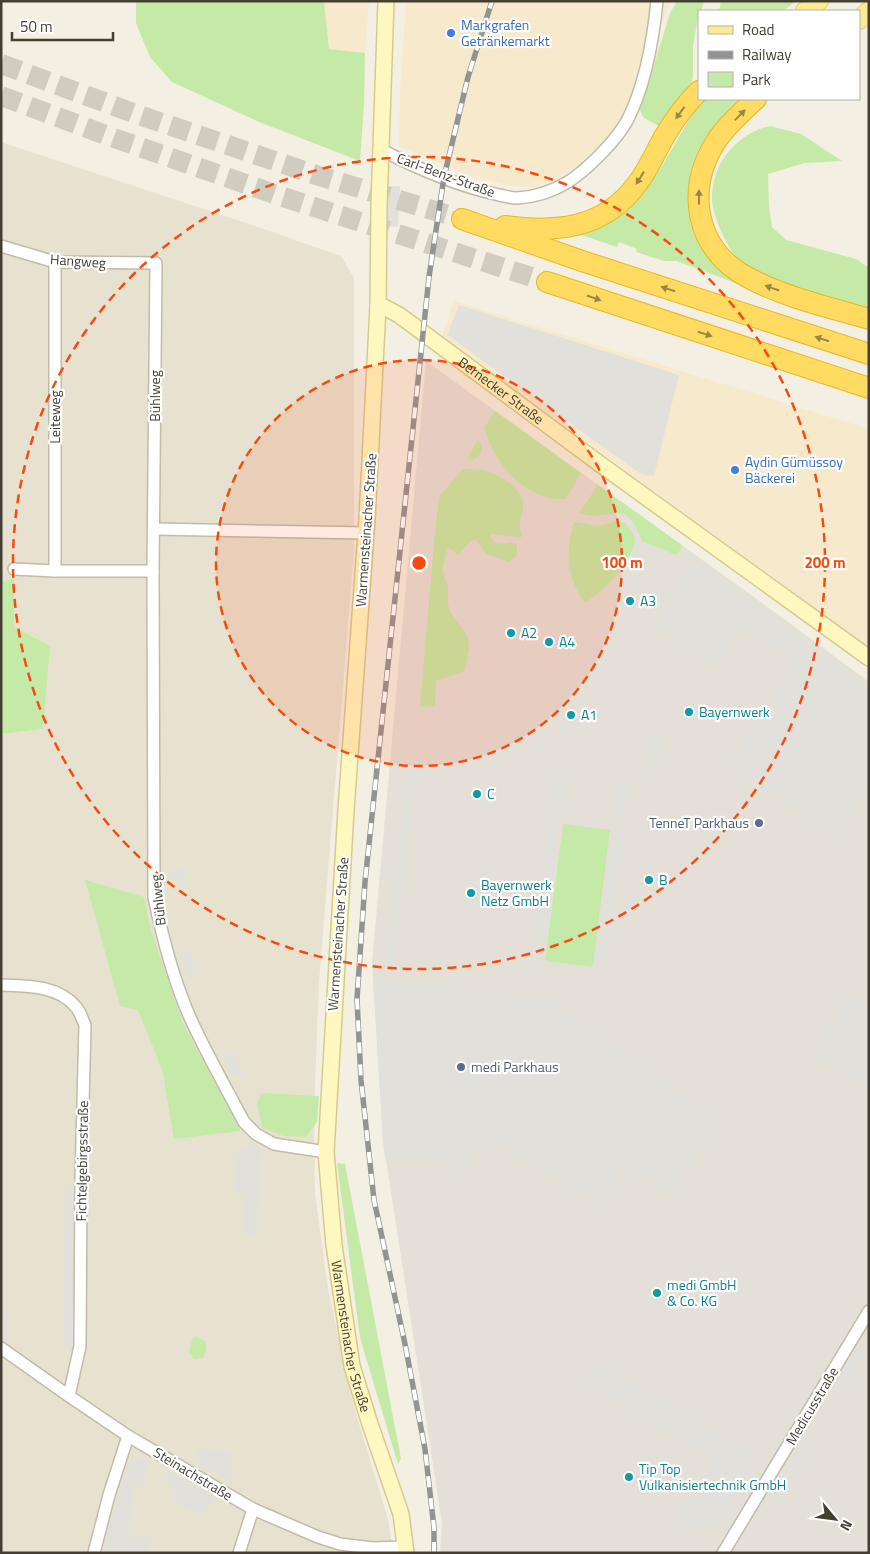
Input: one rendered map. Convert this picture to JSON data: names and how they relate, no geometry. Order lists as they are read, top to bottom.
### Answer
{
  "streets": {
    "street": [
      "Carl-Benz-Straße",
      "Hangweg",
      "Bernecker Straße",
      "Bühlweg",
      "Leiteweg",
      "Warmensteinacher Straße",
      "Fichtelgebirgsstraße",
      "Medicusstraße",
      "Steinachstraße"
    ]
  },
  "crossings": [
    ["Hangweg", "Bühlweg"],
    ["Hangweg", "Leiteweg"],
    ["Bernecker Straße", "Warmensteinacher Straße"],
    ["Bühlweg", "Warmensteinacher Straße"],
    ["Warmensteinacher Straße", "Steinachstraße"],
    ["Fichtelgebirgsstraße", "Steinachstraße"]
  ],
  "places": [
    "Markgrafen Getränkemarkt",
    "Aydin Gümüssoy Bäckerei",
    "A3",
    "A2",
    "A4",
    "Bayernwerk",
    "A1",
    "C",
    "TenneT Parkhaus",
    "B",
    "Bayernwerk Netz GmbH",
    "medi Parkhaus",
    "medi GmbH & Co. KG",
    "Tip Top Vulkanisiertechnik GmbH"
  ],
  "legend": ["Road", "Railway", "Park"],
  "scale_bar": "50 m",
  "north": "bottom right",
  "rings": ["100 m", "200 m"]
}
